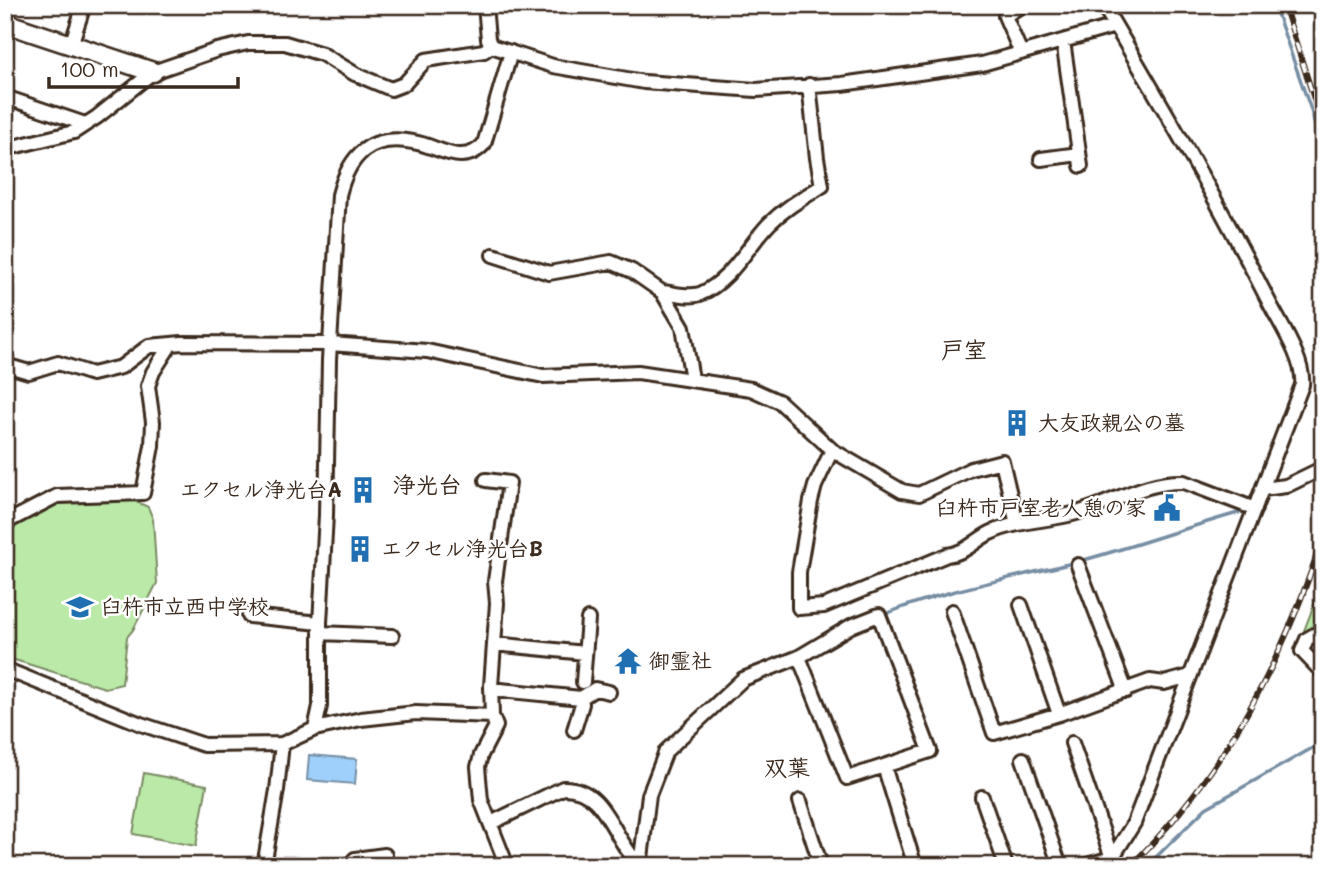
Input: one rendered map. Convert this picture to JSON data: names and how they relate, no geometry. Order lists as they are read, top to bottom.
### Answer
{
  "districts": ["戸室", "浄光台", "双葉"],
  "places": {
    "building": ["大友政親公の墓", "エクセル浄光台A", "エクセル浄光台B"],
    "public building": ["臼杵市戸室老人憩の家"],
    "school or university": ["臼杵市立西中学校"],
    "temple": ["御霊社"]
  },
  "scale_bar": "100 m"
}
